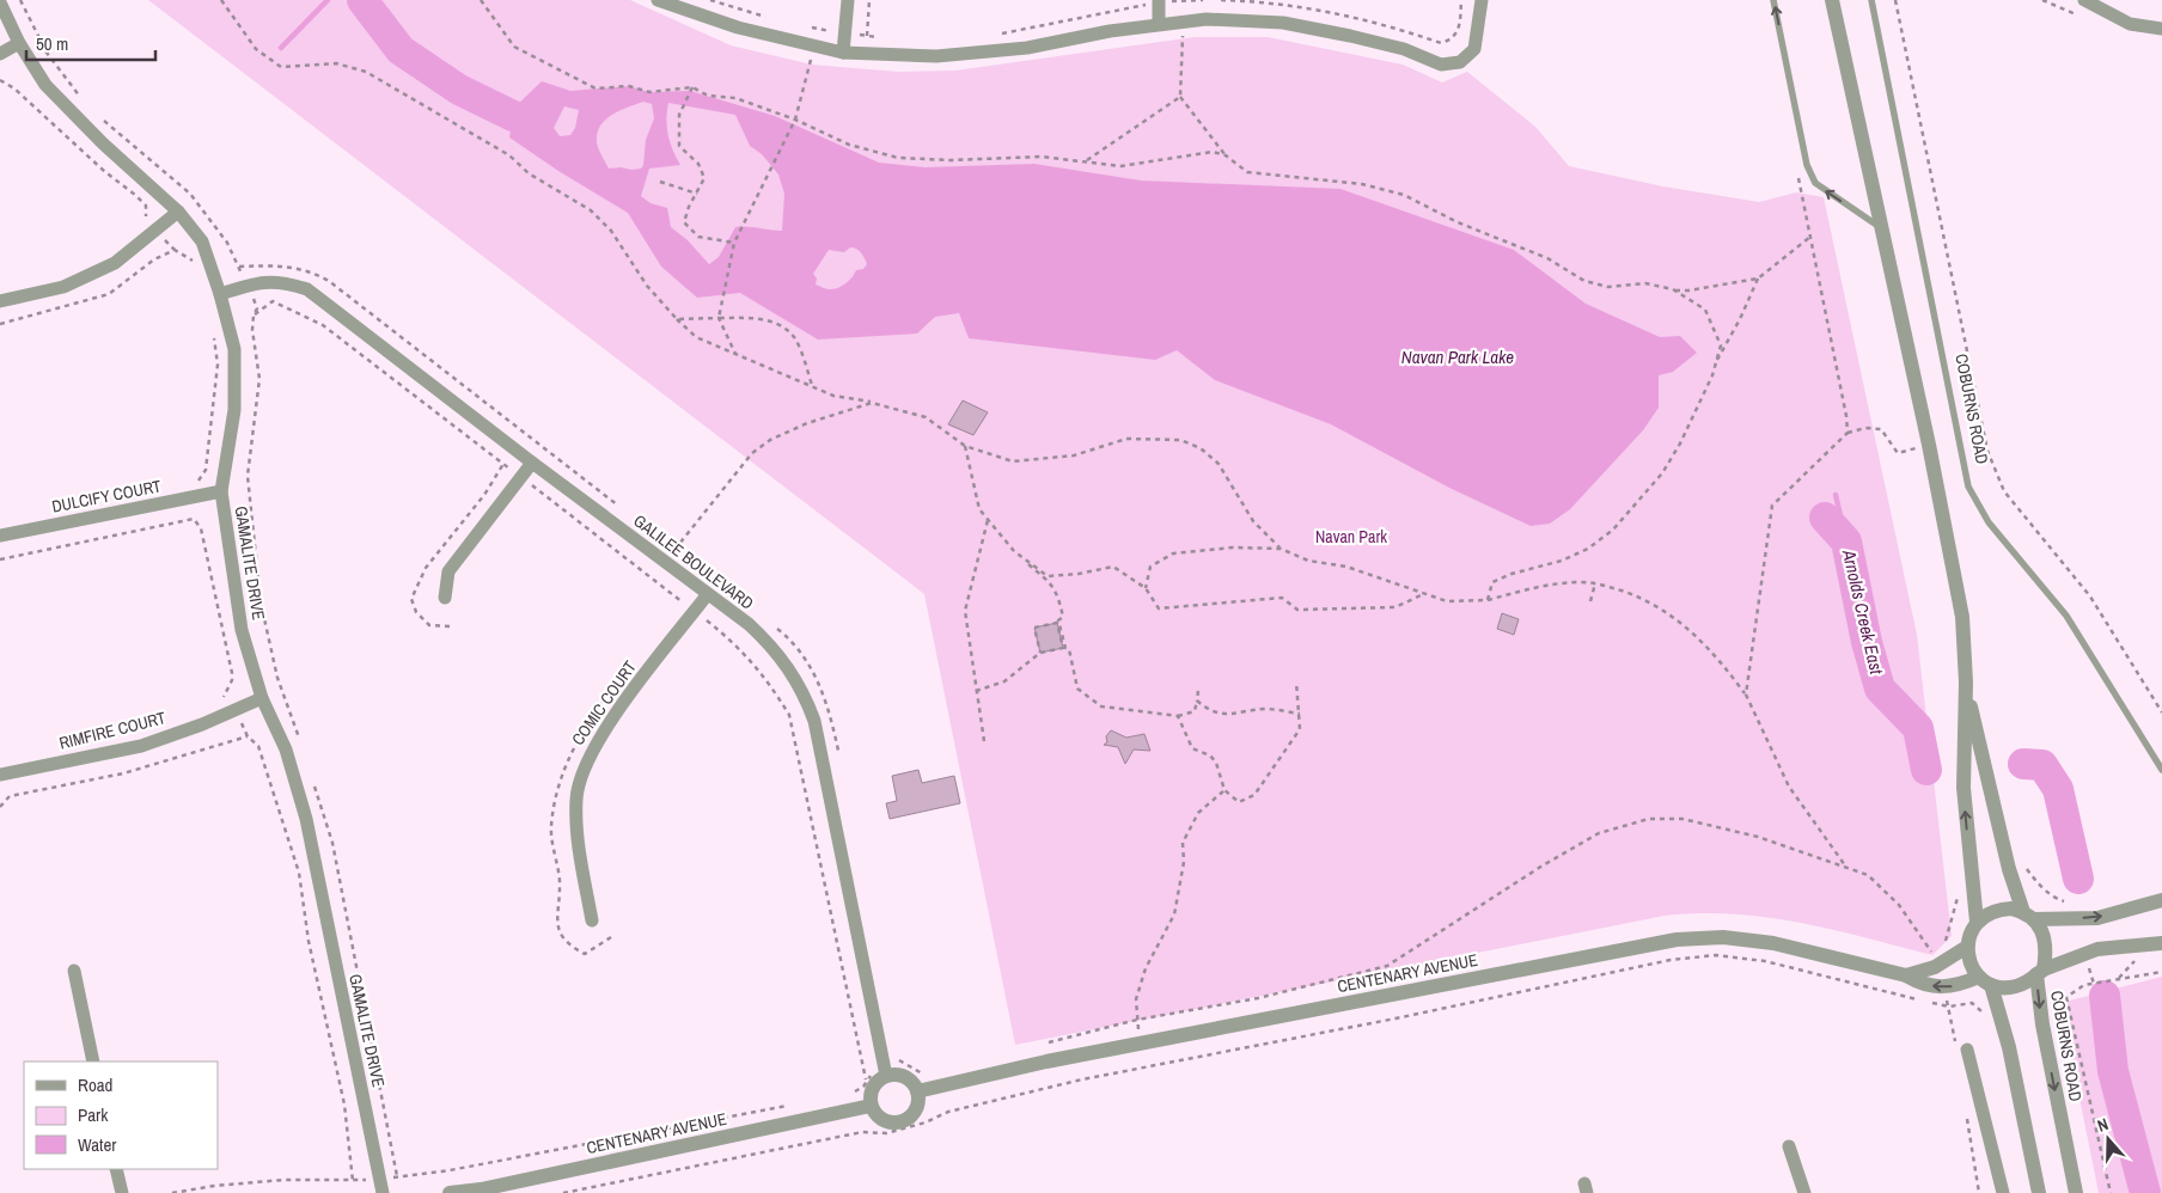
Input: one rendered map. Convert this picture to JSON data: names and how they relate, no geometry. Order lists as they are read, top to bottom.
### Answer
{
  "streets": {
    "street": [
      "COBURNS ROAD",
      "DULCIFY COURT",
      "GALILEE BOULEVARD",
      "GAMALITE DRIVE",
      "COMIC COURT",
      "RIMFIRE COURT",
      "CENTENARY AVENUE"
    ]
  },
  "crossings": [
    ["COBURNS ROAD", "CENTENARY AVENUE"],
    ["DULCIFY COURT", "GAMALITE DRIVE"],
    ["GALILEE BOULEVARD", "GAMALITE DRIVE"],
    ["GALILEE BOULEVARD", "COMIC COURT"],
    ["GALILEE BOULEVARD", "CENTENARY AVENUE"],
    ["GAMALITE DRIVE", "RIMFIRE COURT"]
  ],
  "water": ["Navan Park Lake", "Arnolds Creek East"],
  "parks": ["Navan Park"],
  "legend": ["Road", "Park", "Water"],
  "scale_bar": "50 m",
  "north": "top"
}
